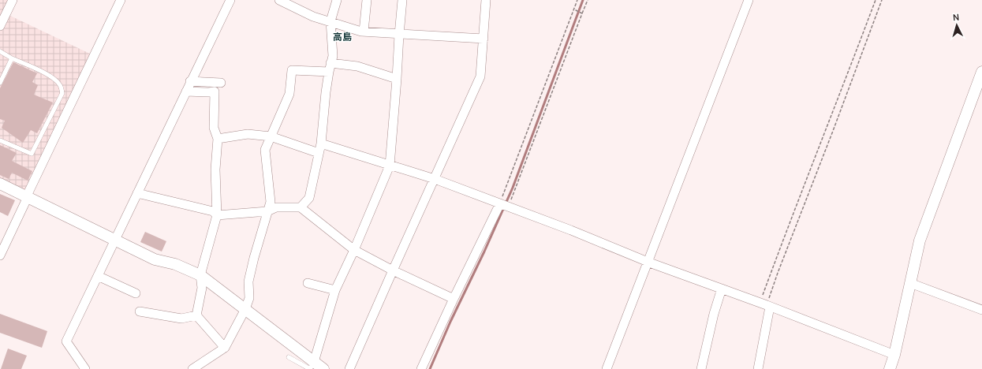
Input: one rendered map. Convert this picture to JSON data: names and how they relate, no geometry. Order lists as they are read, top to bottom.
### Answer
{
  "districts": ["高島"],
  "north": "top"
}
